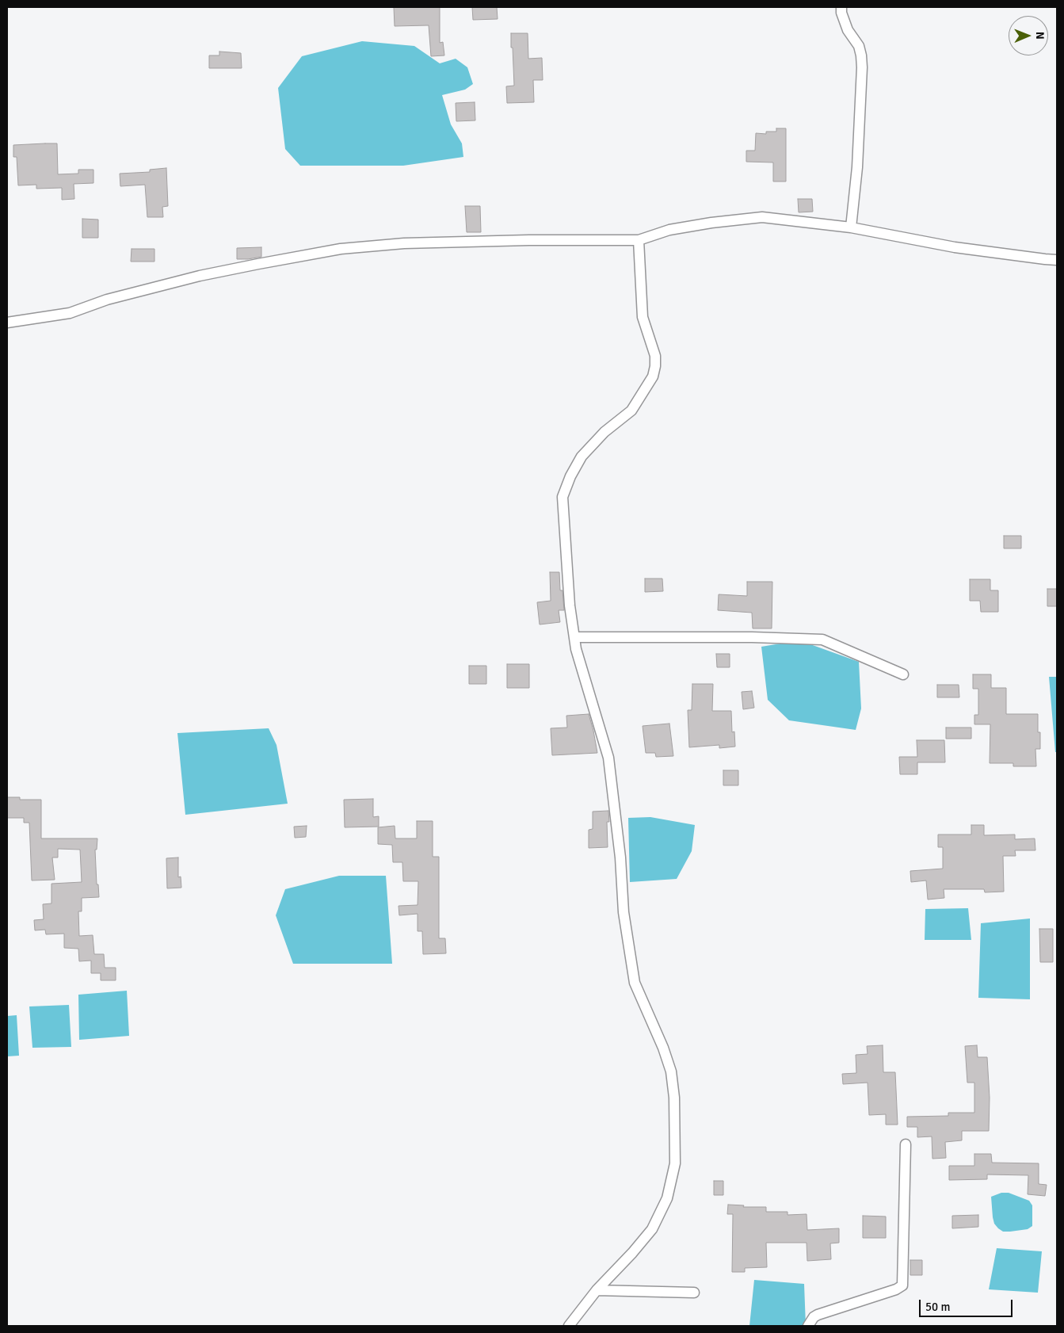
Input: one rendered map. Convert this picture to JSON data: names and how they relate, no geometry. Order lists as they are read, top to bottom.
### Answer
{
  "scale_bar": "50 m",
  "north": "right"
}
